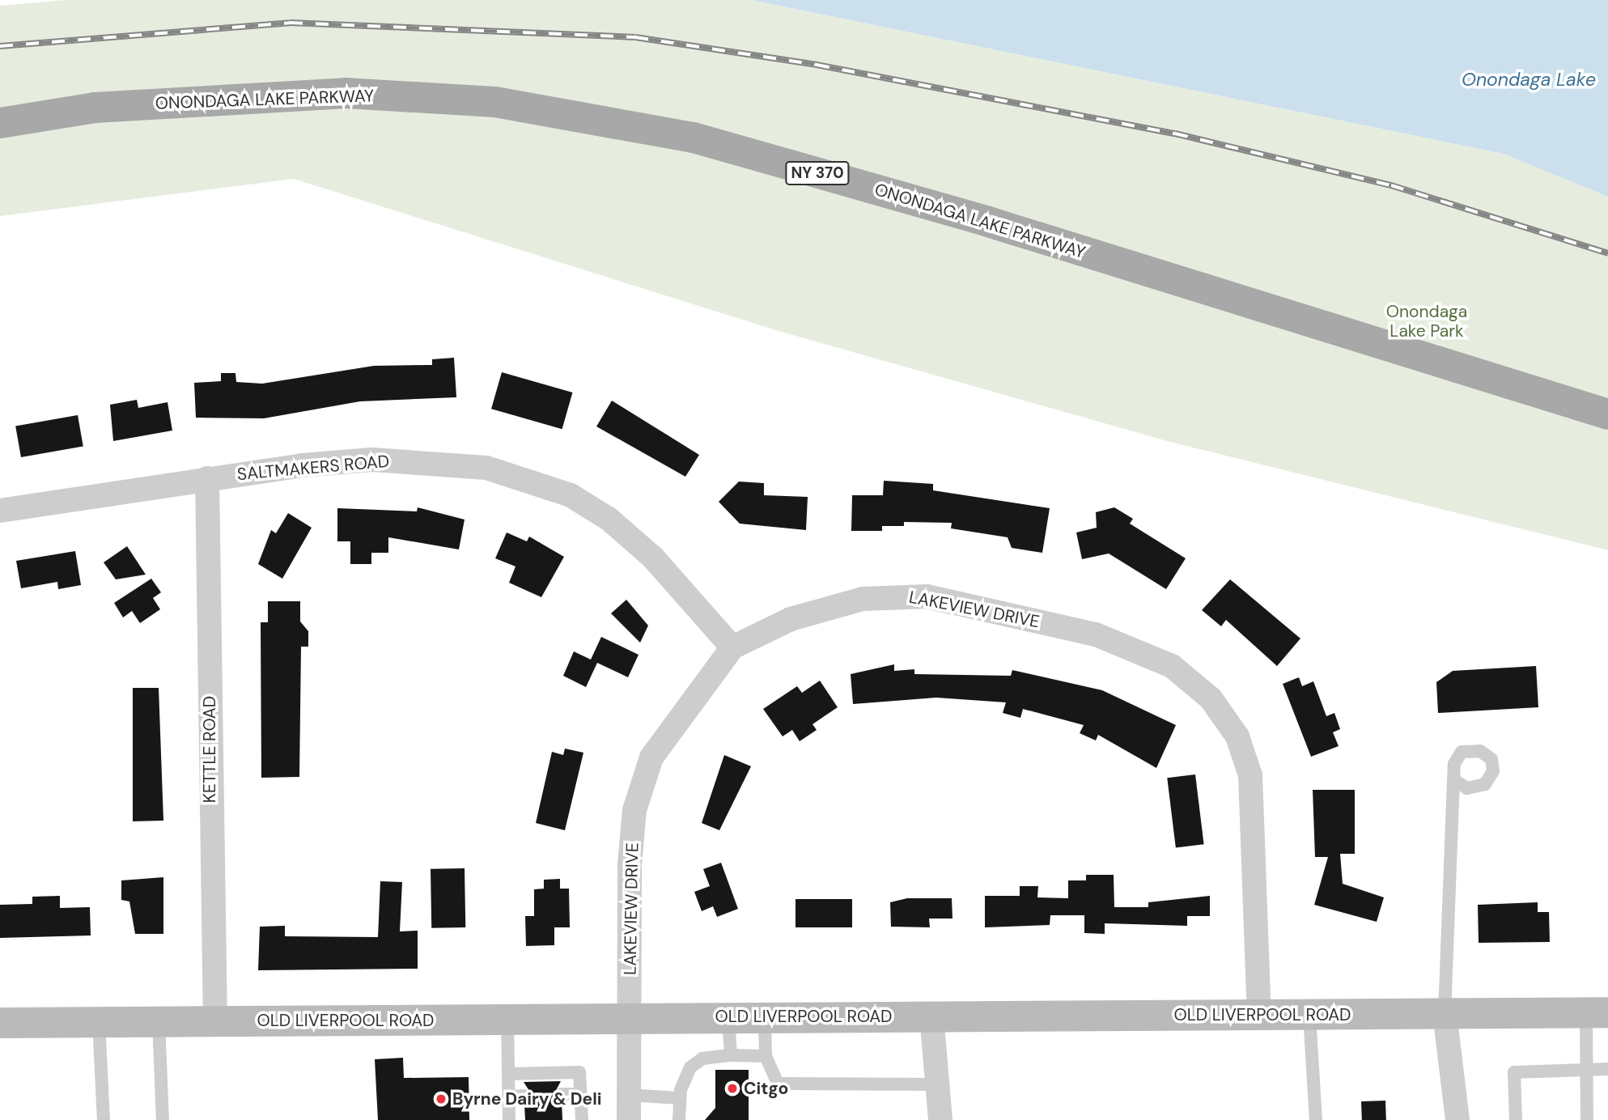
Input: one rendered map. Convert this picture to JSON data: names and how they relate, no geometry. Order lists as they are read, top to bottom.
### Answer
{
  "streets": {
    "main road": ["ONONDAGA LAKE PARKWAY", "NY 370", "OLD LIVERPOOL ROAD"],
    "street": ["SALTMAKERS ROAD", "LAKEVIEW DRIVE", "KETTLE ROAD"]
  },
  "crossings": [
    ["SALTMAKERS ROAD", "LAKEVIEW DRIVE"],
    ["SALTMAKERS ROAD", "KETTLE ROAD"],
    ["LAKEVIEW DRIVE", "OLD LIVERPOOL ROAD"],
    ["KETTLE ROAD", "OLD LIVERPOOL ROAD"]
  ],
  "water": ["Onondaga Lake"],
  "parks": ["Onondaga Lake Park"],
  "places": ["Citgo", "Byrne Dairy & Deli"]
}
